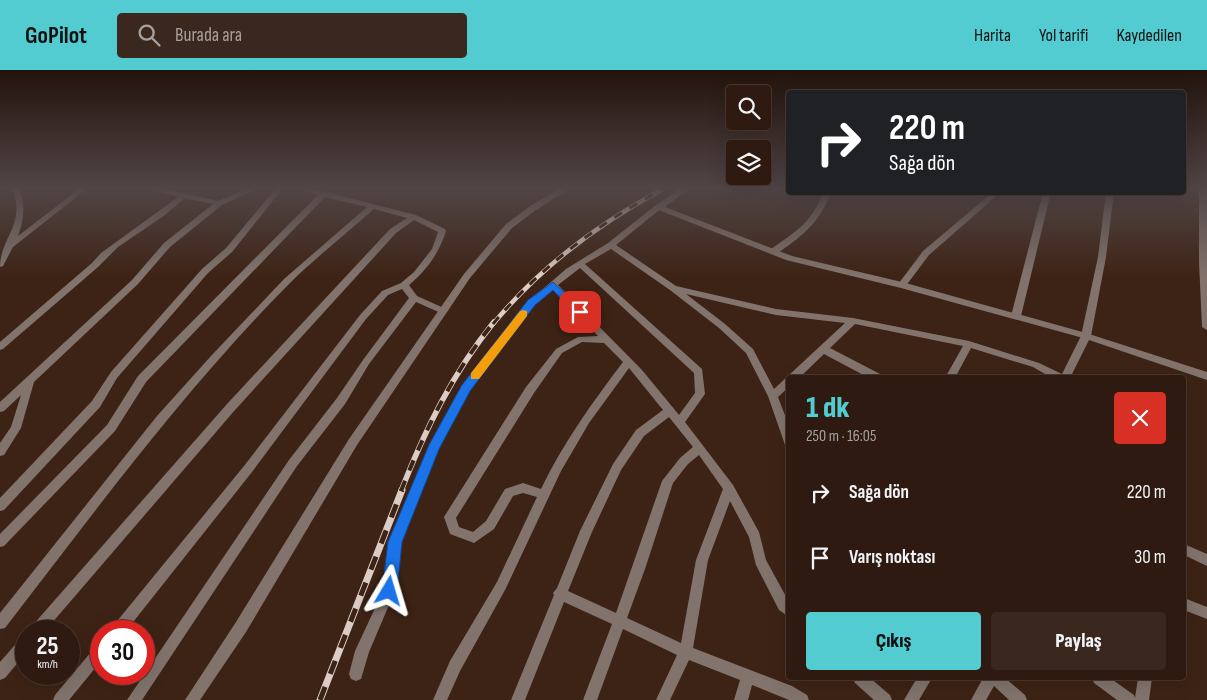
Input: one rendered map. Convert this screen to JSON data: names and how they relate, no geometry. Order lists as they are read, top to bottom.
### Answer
{
  "page": {
    "header": "GoPilot",
    "search": "Burada ara",
    "nav": ["Harita", "Yol tarifi", "Kaydedilen"],
    "turn": ["220 m", "Sağa dön"],
    "heading": ["1 dk", "250 m · 16:05"],
    "list": [
      {
        "name": "Sağa dön",
        "value": "220 m"
      },
      {
        "name": "Varış noktası",
        "value": "30 m"
      }
    ],
    "buttons": ["Çıkış", "Paylaş"],
    "speed": "25 km/h",
    "limit": "30"
  }
}
